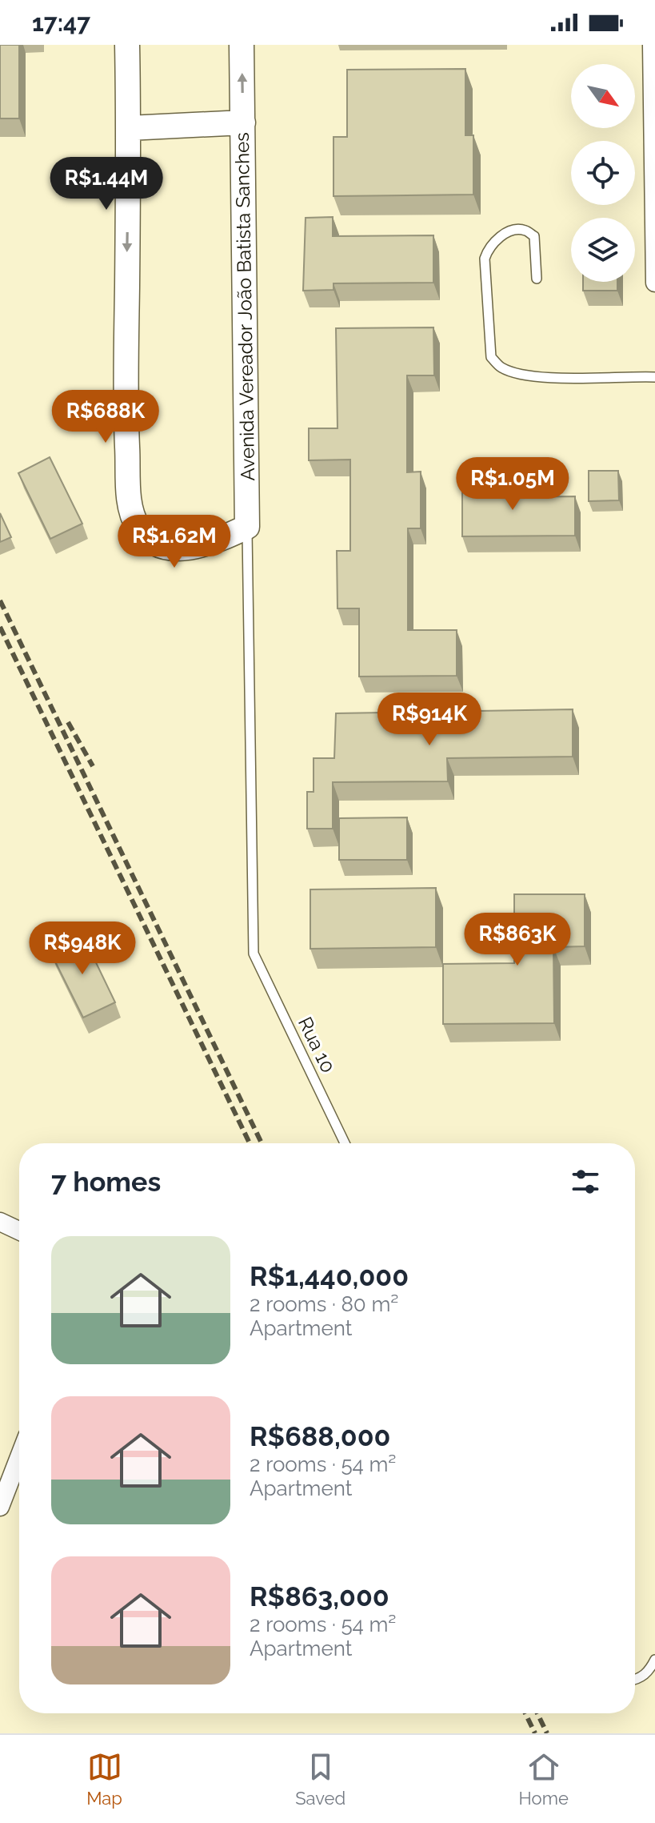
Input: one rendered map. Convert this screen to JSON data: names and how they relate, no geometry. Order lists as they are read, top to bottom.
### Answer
{
  "streets": {
    "street": ["Avenida Vereador João Batista Sanches"],
    "lane": ["Rua 10"]
  },
  "crossings": [
    ["Avenida Vereador João Batista Sanches", "Rua 10"]
  ],
  "north": "bottom right",
  "page": {
    "status": "17:47",
    "price": [
      "R$1.44M",
      "R$688K",
      "R$1.05M",
      "R$1.62M",
      "R$914K",
      "R$863K",
      "R$948K"
    ],
    "heading": "7 homes",
    "list": [
      {
        "name": "R$1,440,000",
        "note": "2 rooms · 80 m² · Apartment"
      },
      {
        "name": "R$688,000",
        "note": "2 rooms · 54 m² · Apartment"
      },
      {
        "name": "R$863,000",
        "note": "2 rooms · 54 m² · Apartment"
      }
    ],
    "tabs": ["Map", "Saved", "Home"]
  }
}
